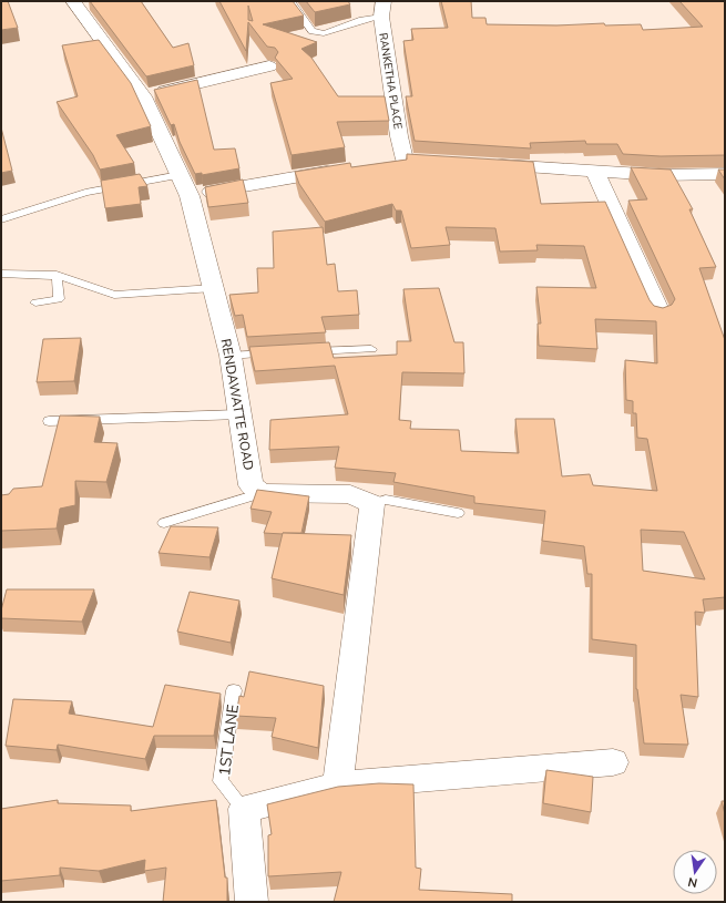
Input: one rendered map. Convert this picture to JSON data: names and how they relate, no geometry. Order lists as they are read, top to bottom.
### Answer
{
  "streets": {
    "street": ["RANKETHA PLACE", "RENDAWATTE ROAD"],
    "lane": ["1ST LANE"]
  },
  "north": "bottom"
}
